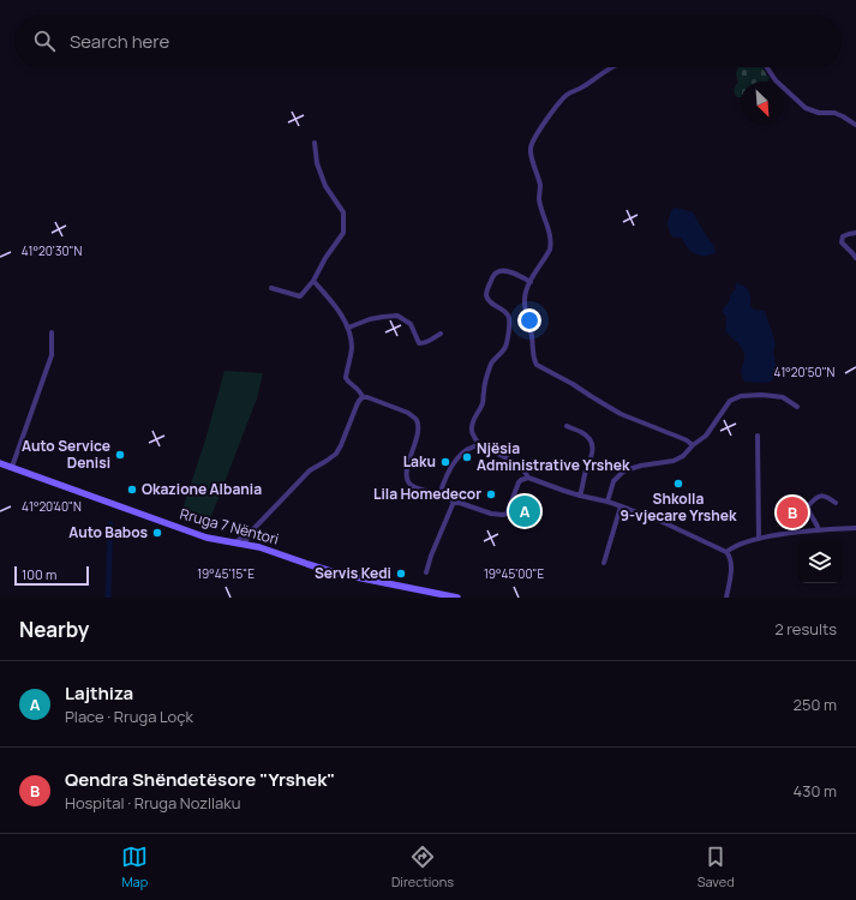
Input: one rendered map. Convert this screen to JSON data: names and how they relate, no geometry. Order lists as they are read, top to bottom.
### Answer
{
  "streets": {
    "main road": ["Rruga 7 Nëntori"]
  },
  "places": [
    "Auto Service Denisi",
    "Njësia Administrative Yrshek",
    "Laku",
    "Shkolla 9-vjecare Yrshek",
    "Okazione Albania",
    "Lila Homedecor",
    "Auto Babos",
    "Servis Kedi"
  ],
  "scale_bar": "100 m",
  "north": "bottom right",
  "page": {
    "search": "Search here",
    "pins": ["A", "B"],
    "scale": "100 m",
    "heading": ["Nearby", "2 results"],
    "list": [
      {
        "mark": "A",
        "name": "Lajthiza",
        "note": "Place · Rruga Loçk",
        "value": "250 m"
      },
      {
        "mark": "B",
        "name": "Qendra Shëndetësore \"Yrshek\"",
        "note": "Hospital · Rruga Nozllaku",
        "value": "430 m"
      }
    ],
    "nav": ["Map", "Directions", "Saved"]
  },
  "coordinates": [
    "41°20'30\"N",
    "41°20'50\"N",
    "41°20'40\"N",
    "19°45'15\"E",
    "19°45'00\"E"
  ]
}
